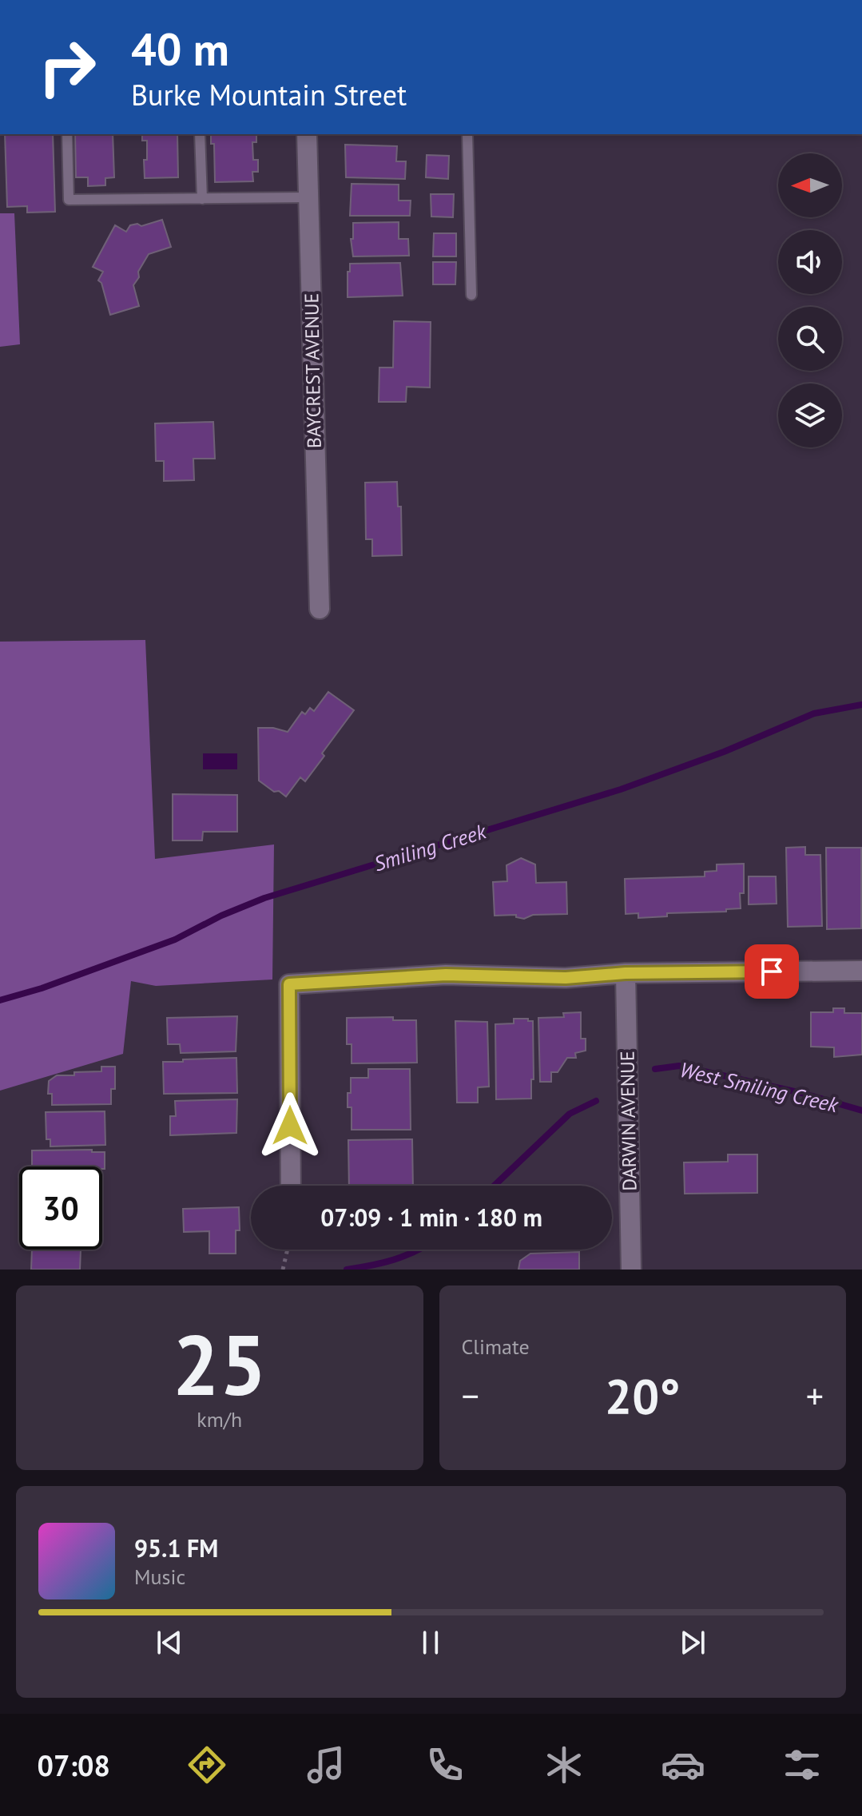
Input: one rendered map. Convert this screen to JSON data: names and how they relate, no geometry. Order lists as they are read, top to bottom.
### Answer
{
  "streets": {
    "street": ["BAYCREST AVENUE", "DARWIN AVENUE"]
  },
  "water": ["Smiling Creek", "West Smiling Creek"],
  "north": "left",
  "page": {
    "turn": ["40 m", "Burke Mountain Street"],
    "limit": "30",
    "trip": "07:09 · 1 min · 180 m",
    "tile": [
      ["25", "km/h"],
      "Climate"
    ],
    "heat": ["−", "20°", "+"],
    "song": ["95.1 FM", "Music"],
    "tabs": "07:08"
  }
}
